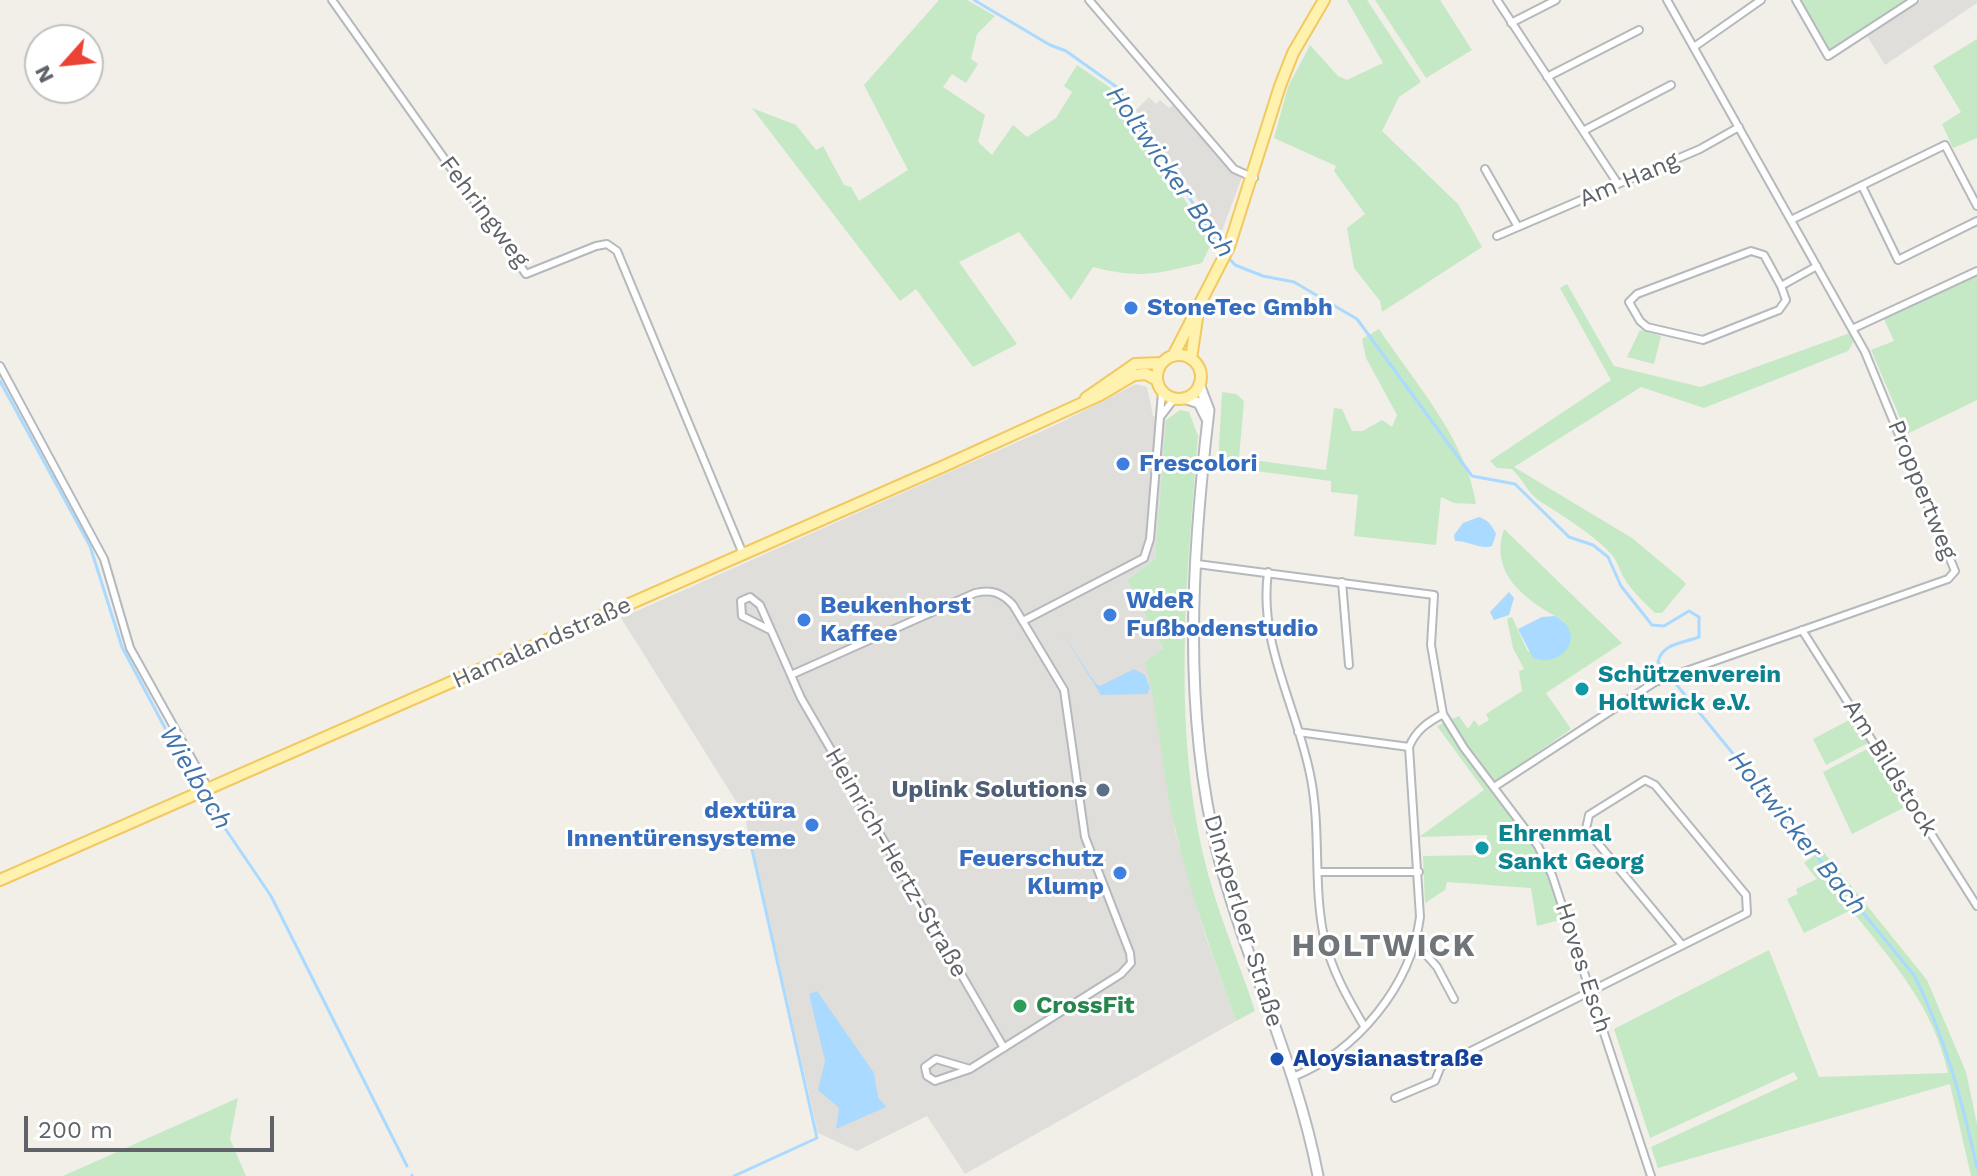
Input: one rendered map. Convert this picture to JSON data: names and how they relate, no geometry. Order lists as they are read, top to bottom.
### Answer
{
  "streets": {
    "main road": ["Hamalandstraße", "Dinxperloer Straße"],
    "street": [
      "Am Hang",
      "Fehringweg",
      "Proppertweg",
      "Am Bildstock",
      "Heinrich-Hertz-Straße",
      "Hoves Esch"
    ]
  },
  "crossings": [
    ["Am Hang", "Proppertweg"],
    ["Fehringweg", "Hamalandstraße"],
    ["Proppertweg", "Am Bildstock"],
    ["Proppertweg", "Hoves Esch"],
    ["Hamalandstraße", "Dinxperloer Straße"],
    ["Dinxperloer Straße", "Hoves Esch"]
  ],
  "districts": ["HOLTWICK"],
  "water": ["Holtwicker Bach", "Wielbach"],
  "places": [
    "StoneTec Gmbh",
    "Frescolori",
    "WdeR Fußbodenstudio",
    "Beukenhorst Kaffee",
    "Schützenverein Holtwick e.V.",
    "Uplink Solutions",
    "dextüra Innentürensysteme",
    "Ehrenmal Sankt Georg",
    "Feuerschutz Klump",
    "CrossFit",
    "Aloysianastraße"
  ],
  "scale_bar": "200 m",
  "north": "bottom left"
}
